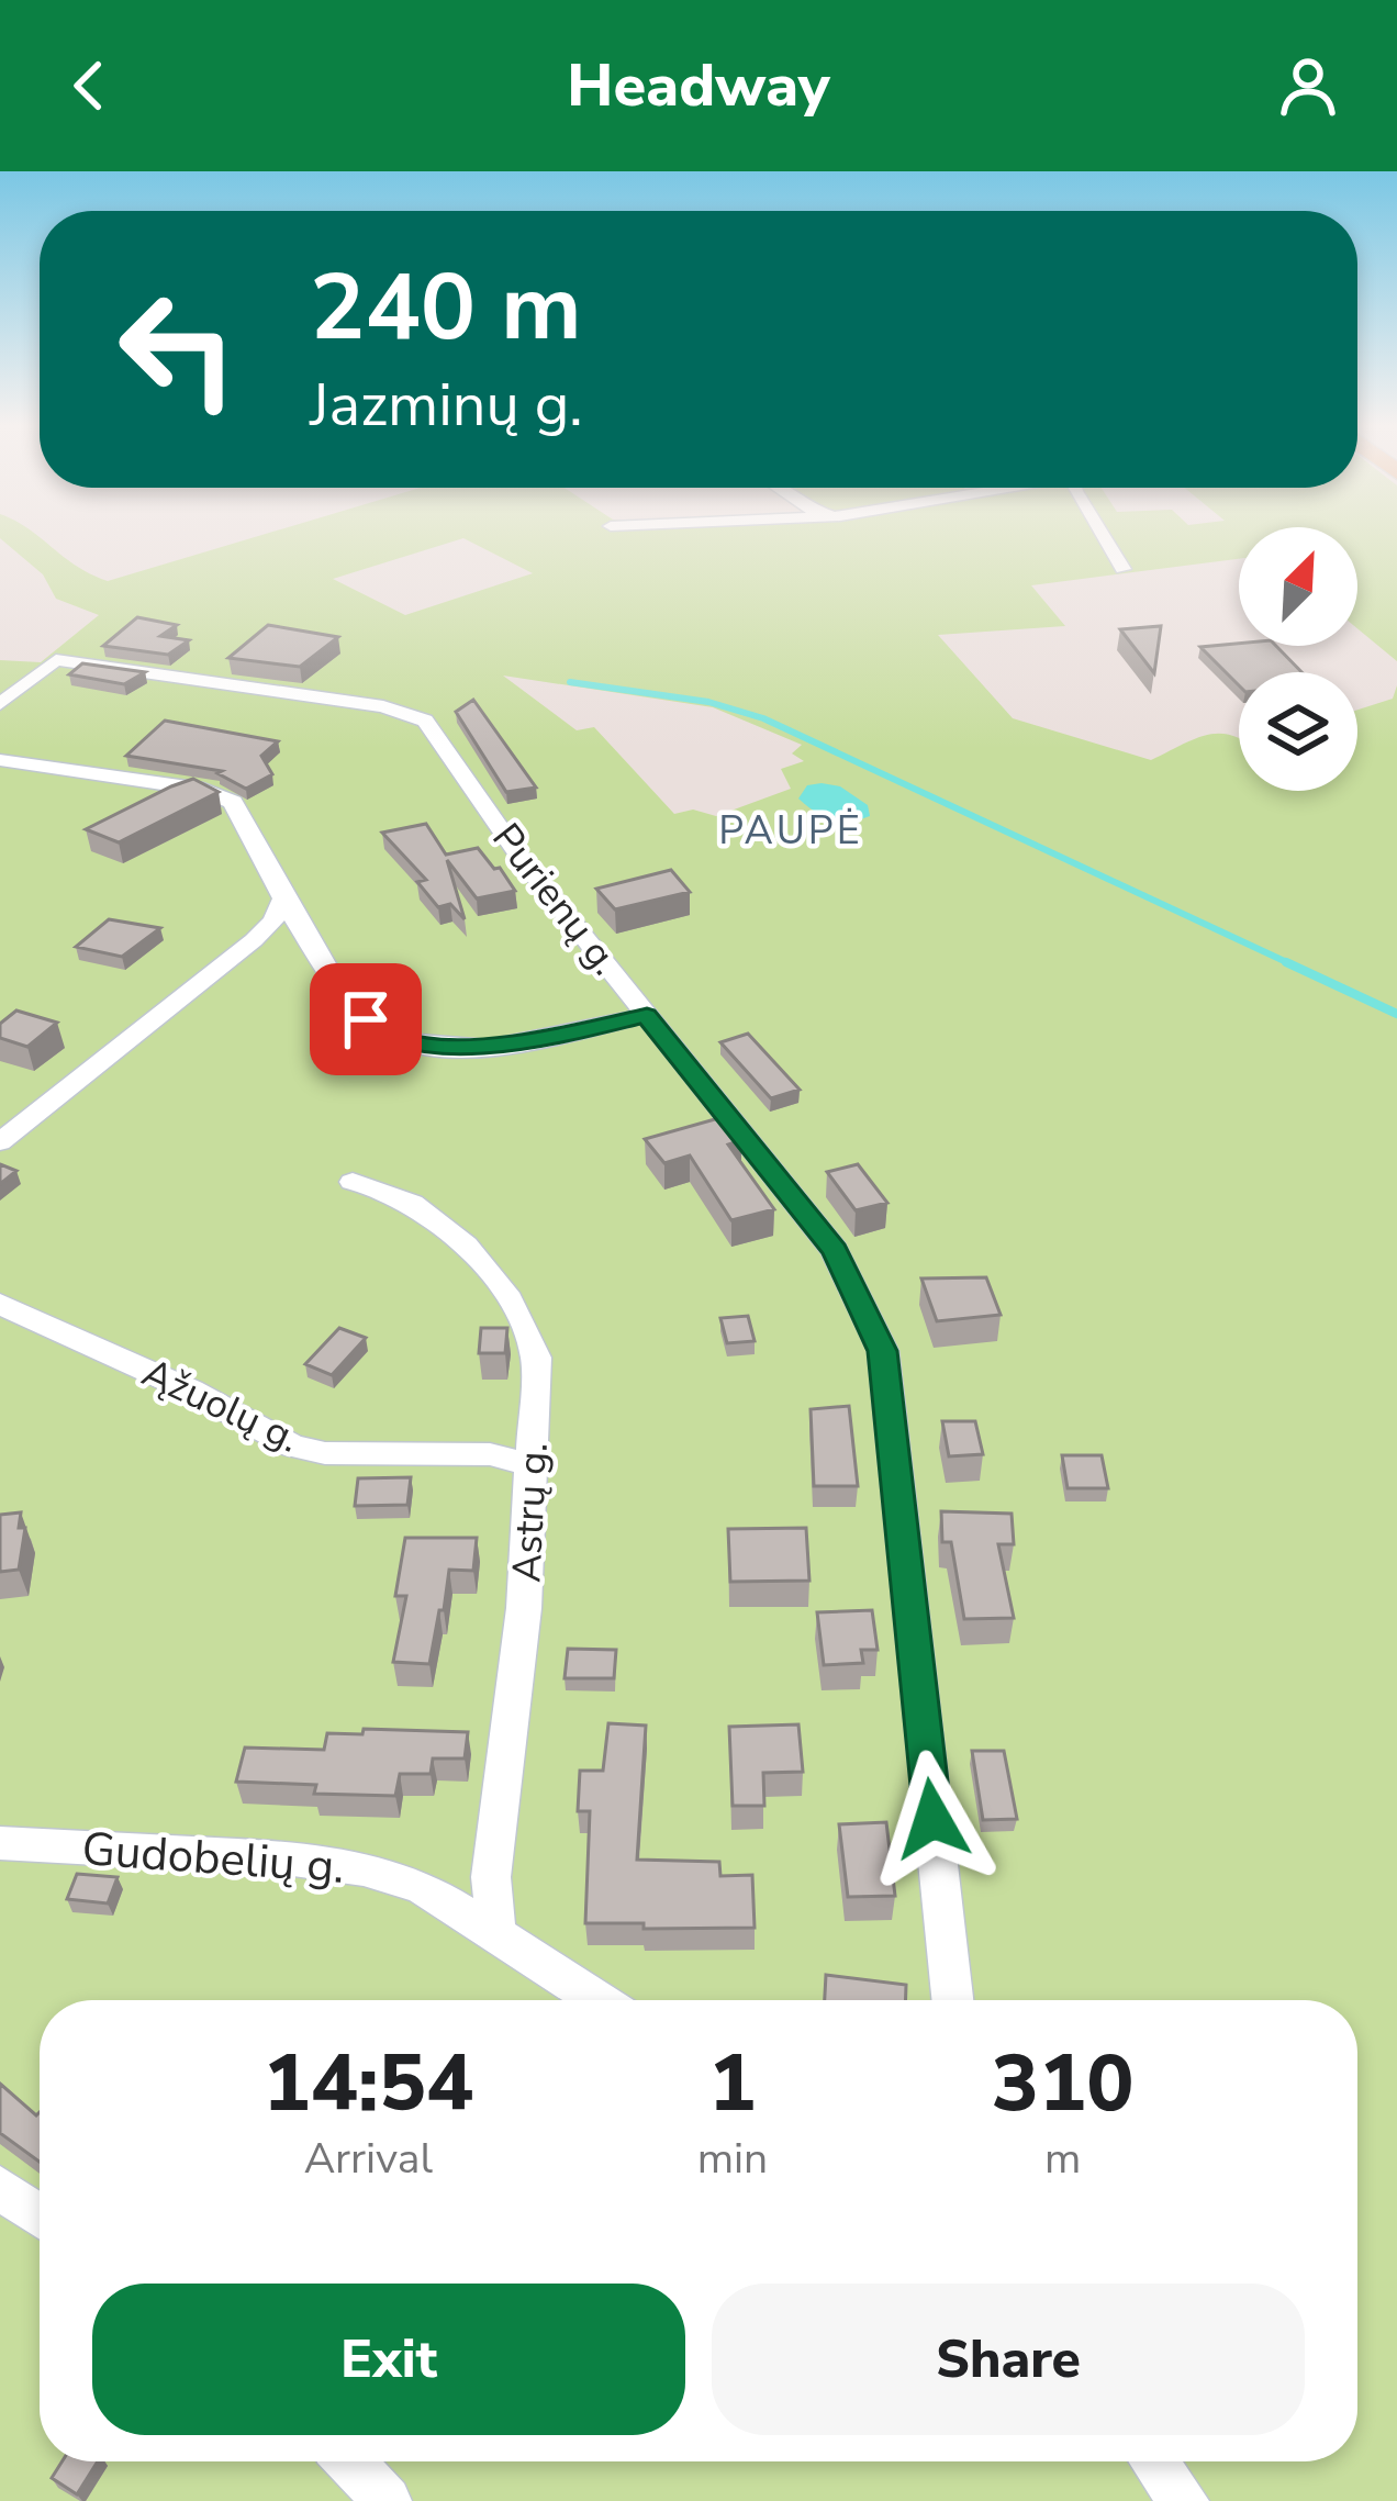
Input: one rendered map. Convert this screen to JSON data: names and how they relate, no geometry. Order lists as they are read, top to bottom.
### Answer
{
  "streets": {
    "street": [
      "Purienų g.",
      "Ąžuolų g.",
      "Astrų g.",
      "Gudobelių g."
    ]
  },
  "crossings": [
    ["Ąžuolų g.", "Astrų g."],
    ["Astrų g.", "Gudobelių g."]
  ],
  "districts": ["PAUPĖ"],
  "north": "top right",
  "page": {
    "header": "Headway",
    "turn": ["240 m", "Jazminų g."],
    "eta": [
      "14:54",
      "Arrival",
      "1",
      "min",
      "310",
      "m"
    ],
    "buttons": ["Exit", "Share"]
  }
}
